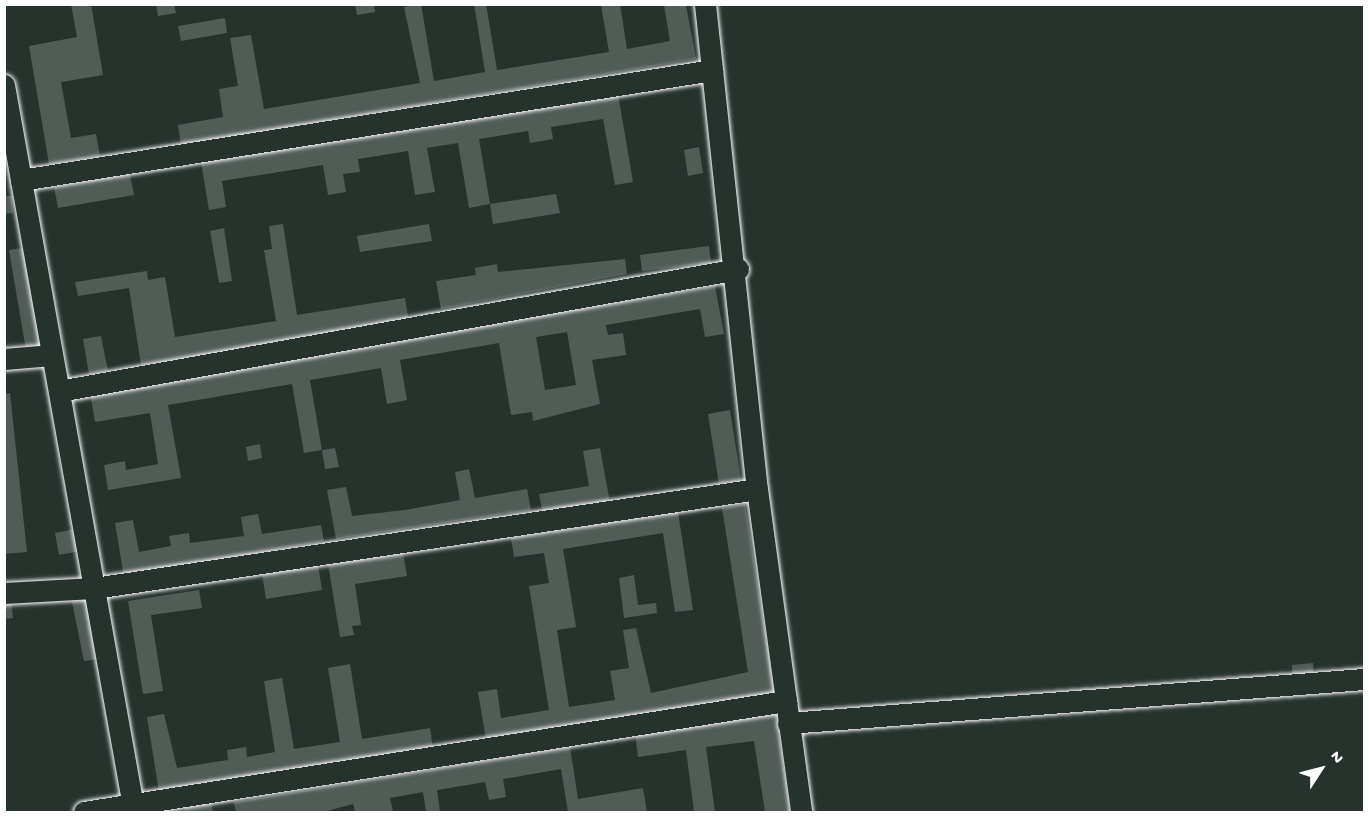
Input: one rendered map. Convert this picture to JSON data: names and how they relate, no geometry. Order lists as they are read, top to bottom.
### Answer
{
  "north": "top right"
}
